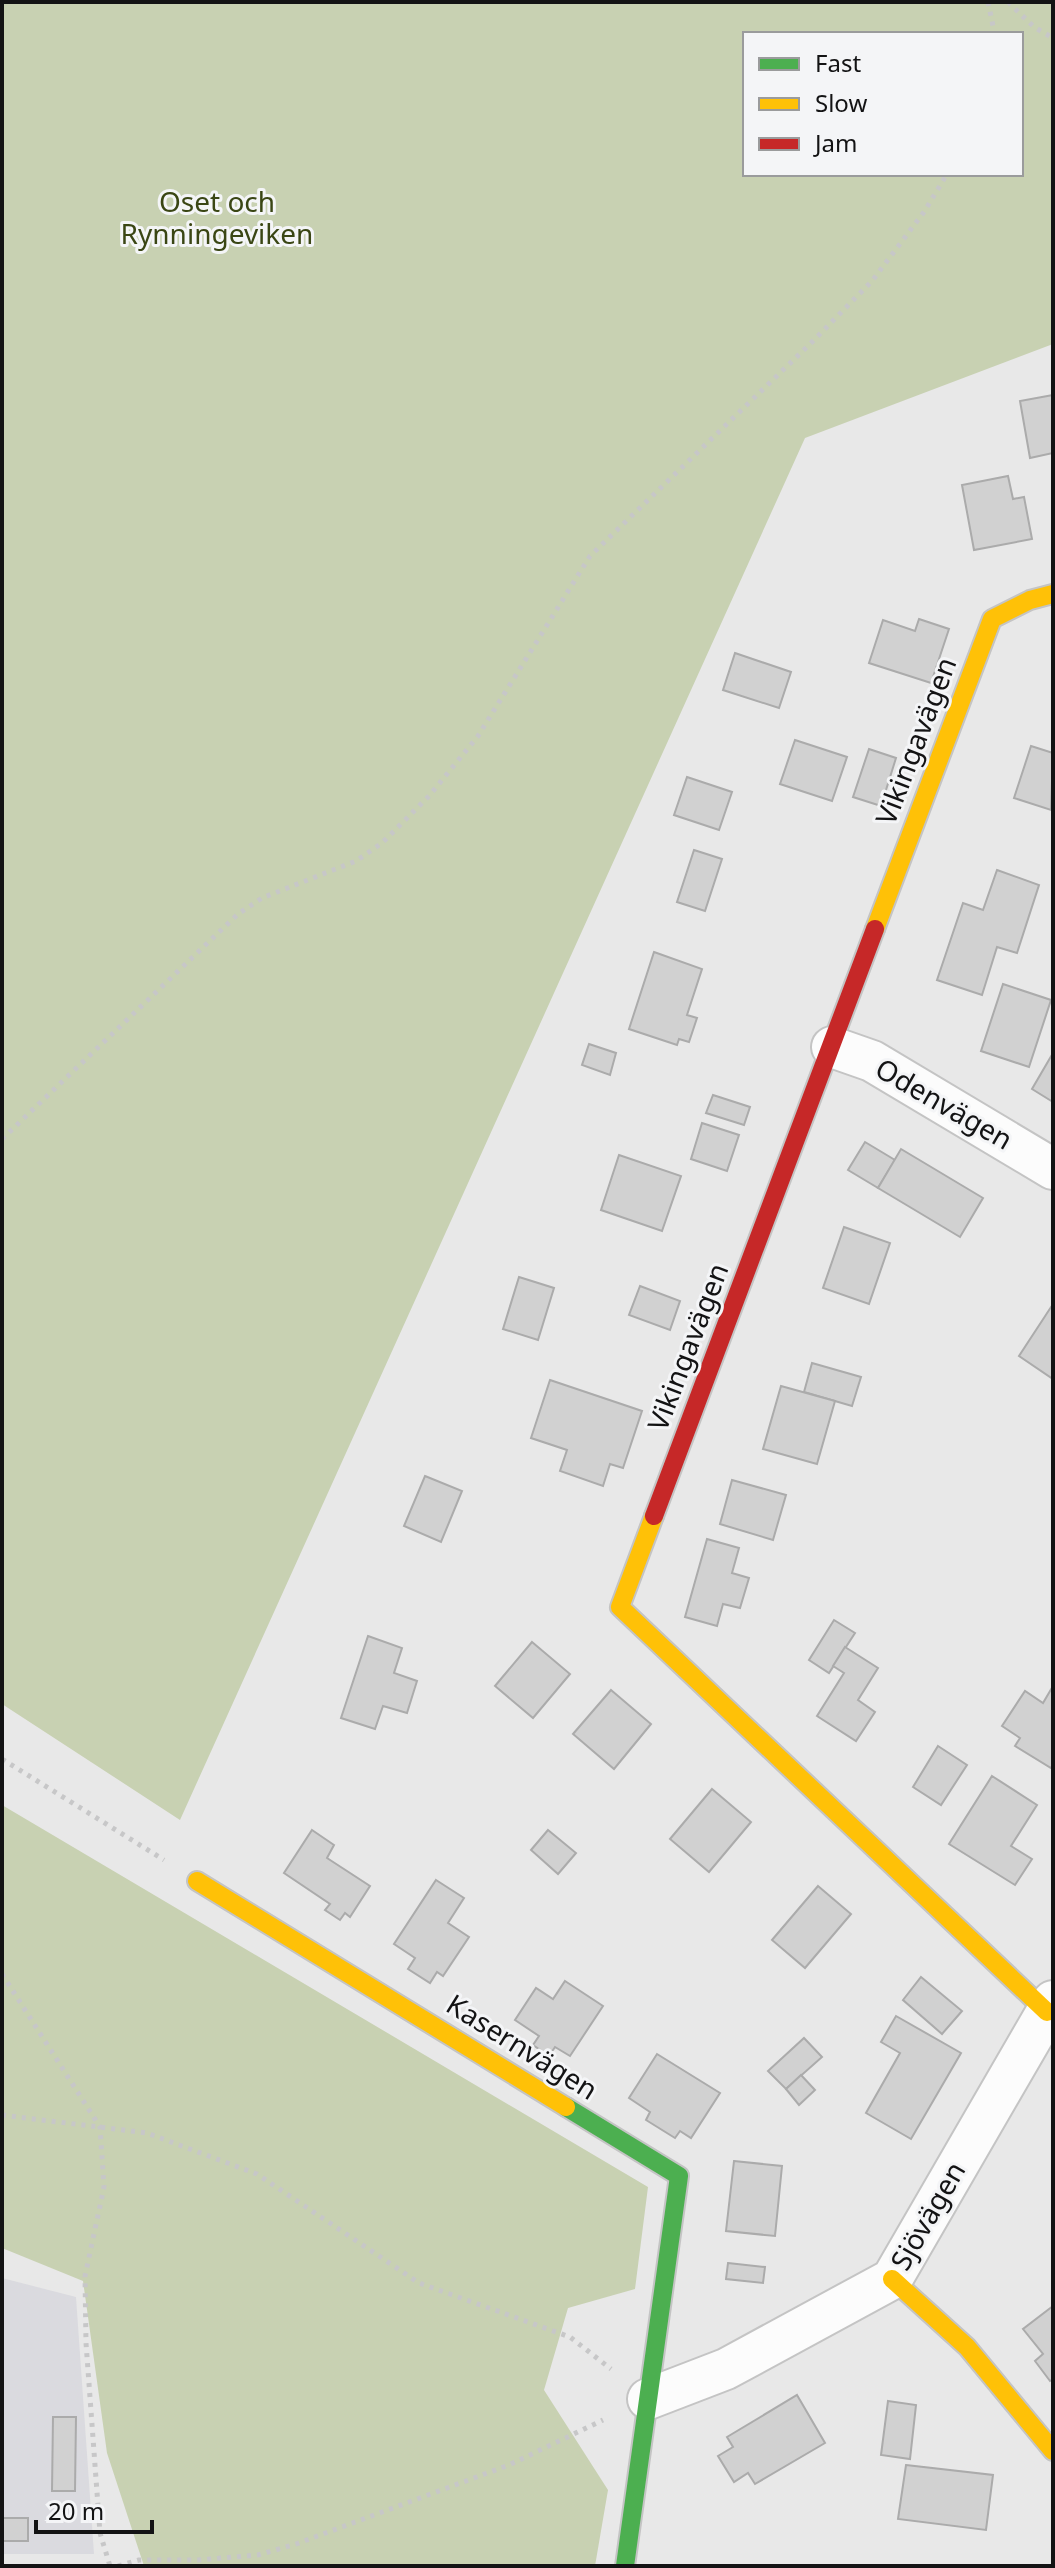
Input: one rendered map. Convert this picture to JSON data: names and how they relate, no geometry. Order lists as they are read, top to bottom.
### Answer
{
  "streets": {
    "street": [
      "Vikingavägen",
      "Odenvägen",
      "Kasernvägen",
      "Sjövägen"
    ]
  },
  "crossings": [
    ["Vikingavägen", "Odenvägen"],
    ["Vikingavägen", "Sjövägen"],
    ["Kasernvägen", "Sjövägen"]
  ],
  "parks": ["Oset och Rynningeviken"],
  "legend": ["Fast", "Slow", "Jam"],
  "scale_bar": "20 m"
}
